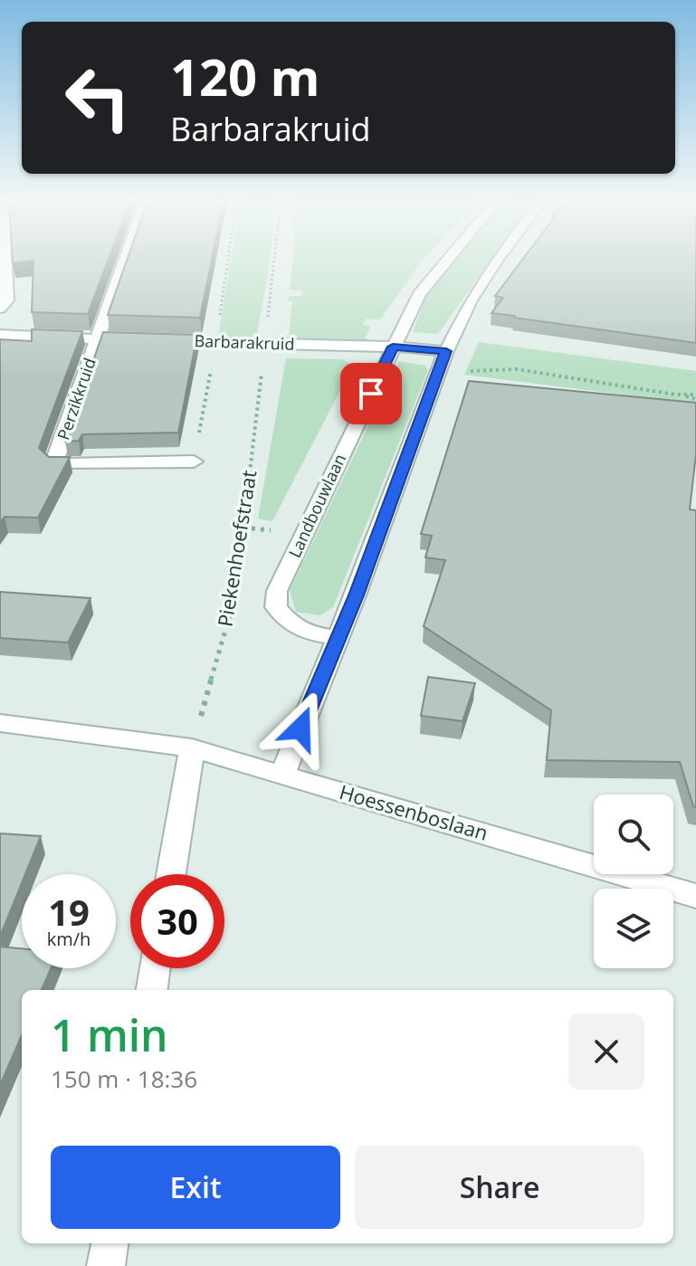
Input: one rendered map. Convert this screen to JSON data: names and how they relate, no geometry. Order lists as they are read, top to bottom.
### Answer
{
  "streets": {
    "street": [
      "Barbarakruid",
      "Perzikkruid",
      "Landbouwlaan",
      "Hoessenboslaan"
    ],
    "path": ["Piekenhoefstraat"]
  },
  "crossings": [
    ["Barbarakruid", "Perzikkruid"],
    ["Barbarakruid", "Landbouwlaan"],
    ["Barbarakruid", "Piekenhoefstraat"],
    ["Piekenhoefstraat", "Hoessenboslaan"]
  ],
  "page": {
    "turn": ["120 m", "Barbarakruid"],
    "speed": "19 km/h",
    "limit": "30",
    "heading": ["1 min", "150 m · 18:36"],
    "buttons": ["Exit", "Share"]
  }
}
